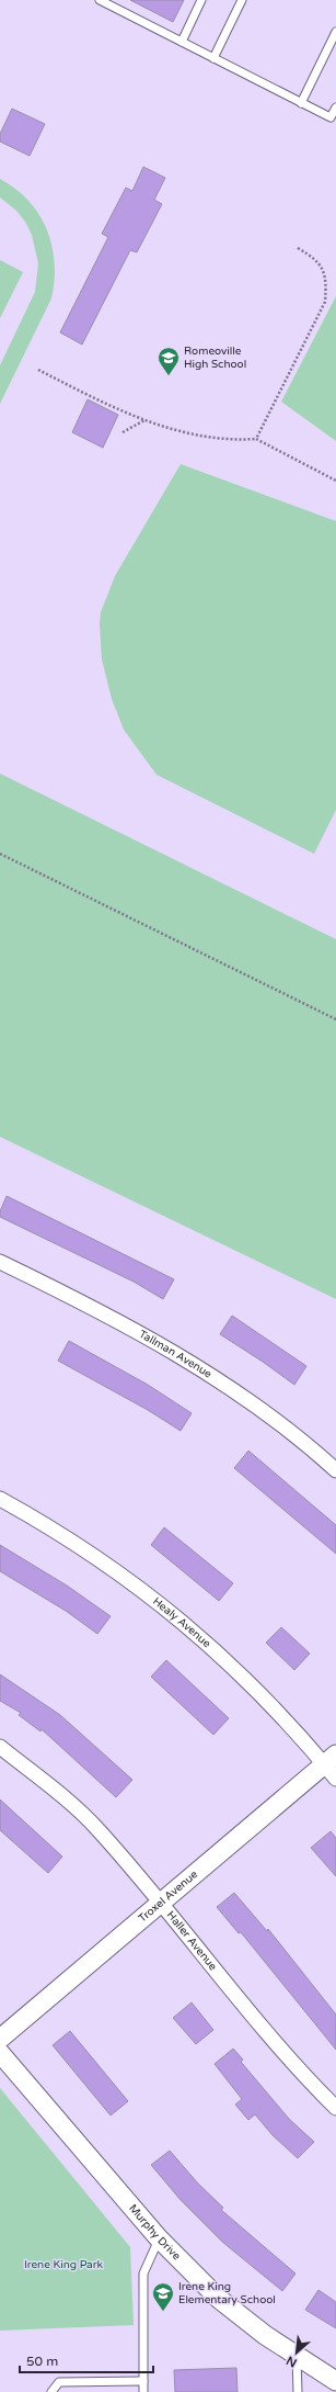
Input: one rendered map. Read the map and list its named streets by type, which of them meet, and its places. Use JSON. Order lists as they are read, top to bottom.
{
  "streets": {
    "street": [
      "Tallman Avenue",
      "Healy Avenue",
      "Troxel Avenue",
      "Haller Avenue",
      "Murphy Drive"
    ]
  },
  "crossings": [
    ["Healy Avenue", "Troxel Avenue"],
    ["Troxel Avenue", "Haller Avenue"]
  ],
  "parks": ["Irene King Park"],
  "places": {
    "school or university": ["Romeoville High School", "Irene King Elementary School"]
  },
  "scale_bar": "50 m",
  "north": "bottom left"
}
